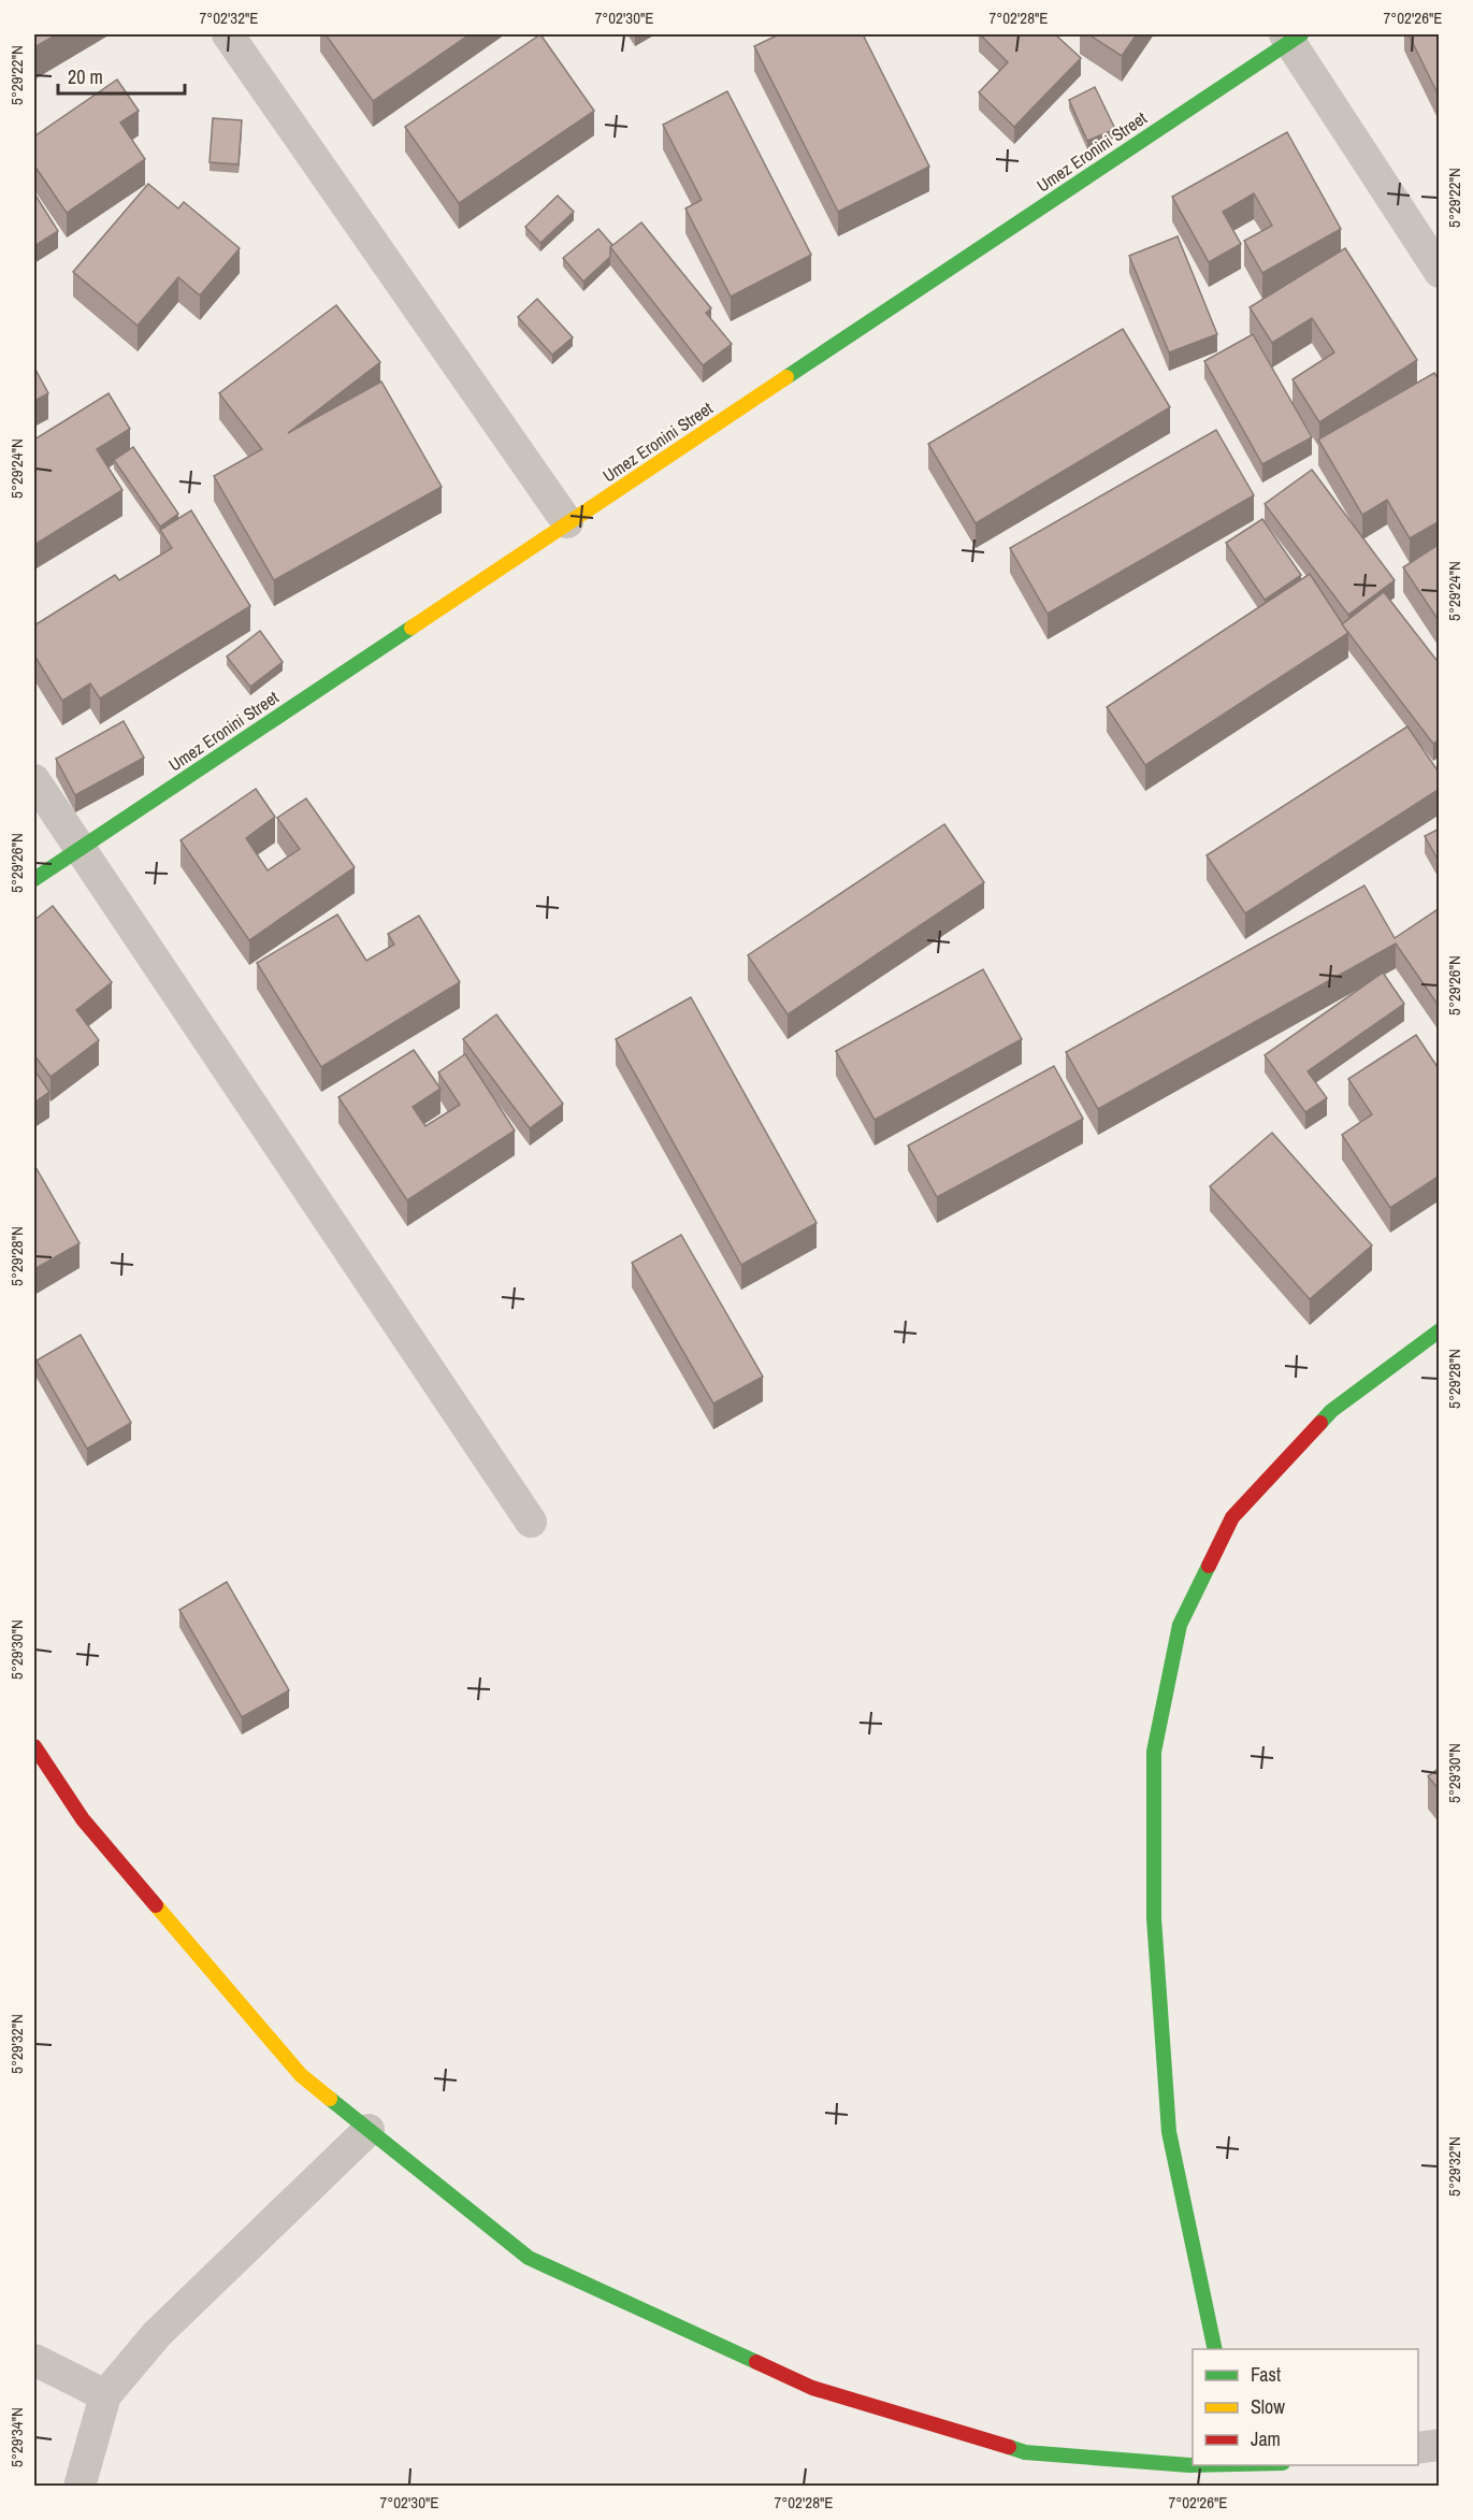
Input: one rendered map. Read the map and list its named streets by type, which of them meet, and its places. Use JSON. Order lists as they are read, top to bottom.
{
  "streets": {
    "street": ["Umez Eronini Street"]
  },
  "legend": ["Fast", "Slow", "Jam"],
  "scale_bar": "20 m",
  "coordinates": [
    "7°02'32\"E",
    "7°02'30\"E",
    "7°02'28\"E",
    "7°02'26\"E",
    "5°29'22\"N",
    "5°29'24\"N",
    "5°29'26\"N",
    "5°29'28\"N",
    "5°29'30\"N",
    "5°29'32\"N",
    "5°29'34\"N"
  ]
}
